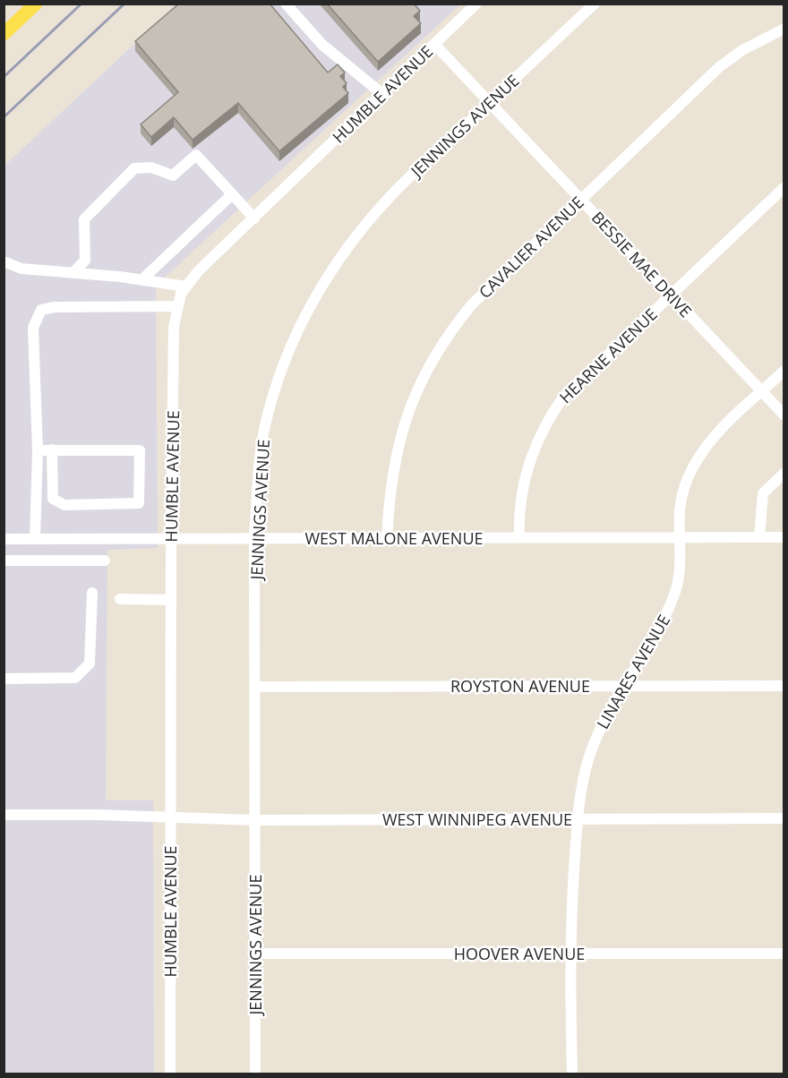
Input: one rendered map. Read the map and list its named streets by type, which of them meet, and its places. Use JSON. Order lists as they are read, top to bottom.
{
  "streets": {
    "street": [
      "HUMBLE AVENUE",
      "JENNINGS AVENUE",
      "CAVALIER AVENUE",
      "BESSIE MAE DRIVE",
      "HEARNE AVENUE",
      "WEST MALONE AVENUE",
      "LINARES AVENUE",
      "ROYSTON AVENUE",
      "WEST WINNIPEG AVENUE",
      "HOOVER AVENUE"
    ]
  },
  "crossings": [
    ["HUMBLE AVENUE", "BESSIE MAE DRIVE"],
    ["HUMBLE AVENUE", "WEST MALONE AVENUE"],
    ["HUMBLE AVENUE", "WEST WINNIPEG AVENUE"],
    ["JENNINGS AVENUE", "BESSIE MAE DRIVE"],
    ["JENNINGS AVENUE", "WEST MALONE AVENUE"],
    ["JENNINGS AVENUE", "ROYSTON AVENUE"],
    ["JENNINGS AVENUE", "WEST WINNIPEG AVENUE"],
    ["JENNINGS AVENUE", "HOOVER AVENUE"],
    ["CAVALIER AVENUE", "BESSIE MAE DRIVE"],
    ["CAVALIER AVENUE", "WEST MALONE AVENUE"],
    ["BESSIE MAE DRIVE", "HEARNE AVENUE"],
    ["BESSIE MAE DRIVE", "LINARES AVENUE"],
    ["HEARNE AVENUE", "WEST MALONE AVENUE"],
    ["WEST MALONE AVENUE", "LINARES AVENUE"],
    ["LINARES AVENUE", "ROYSTON AVENUE"],
    ["LINARES AVENUE", "WEST WINNIPEG AVENUE"],
    ["LINARES AVENUE", "HOOVER AVENUE"]
  ]
}
